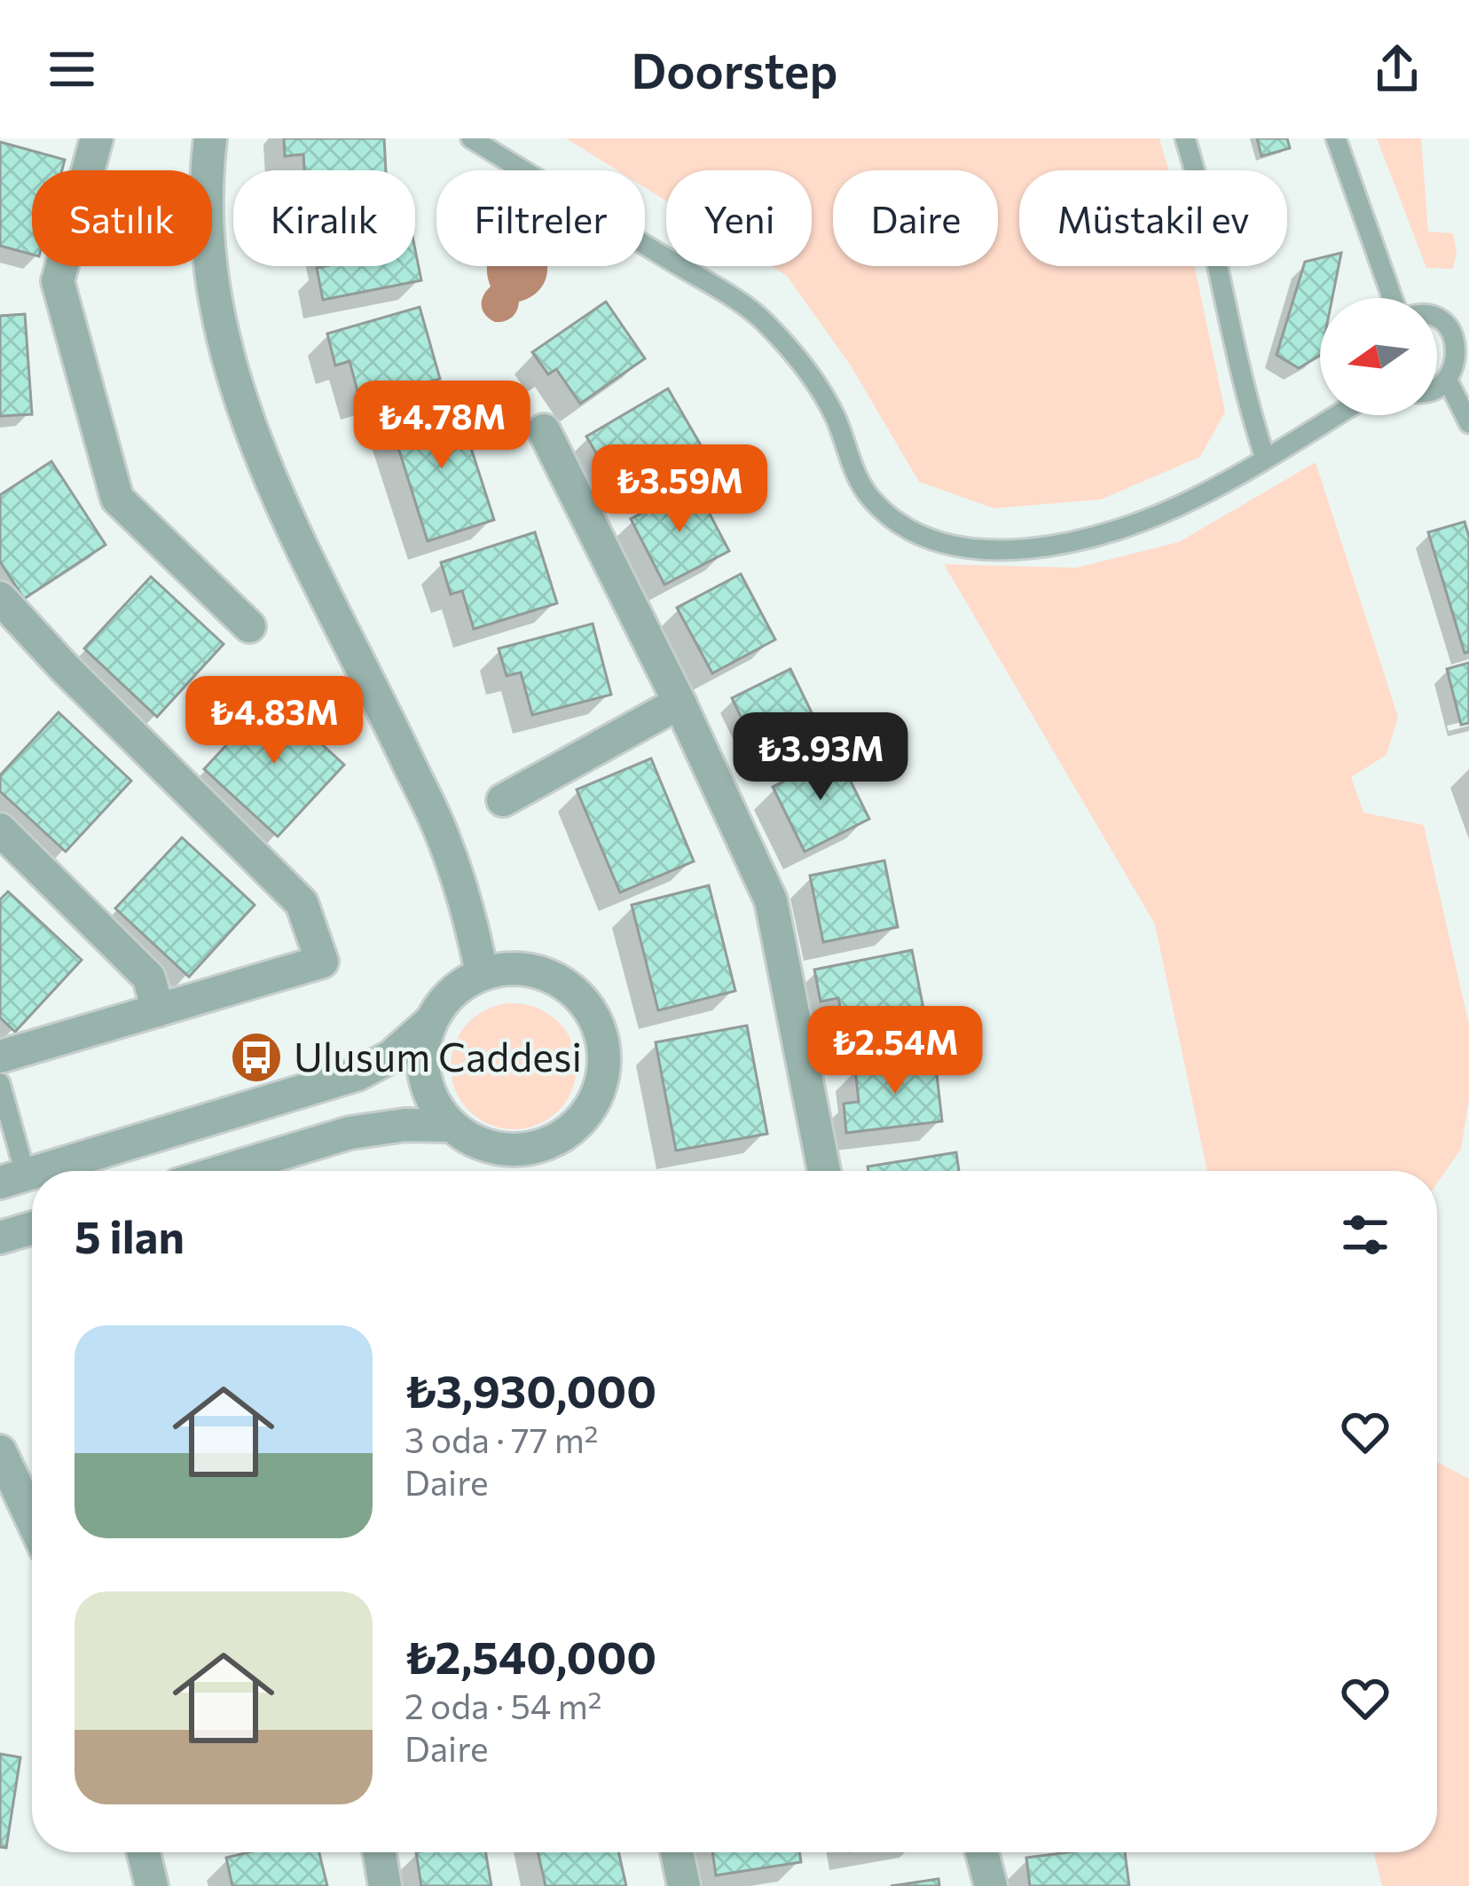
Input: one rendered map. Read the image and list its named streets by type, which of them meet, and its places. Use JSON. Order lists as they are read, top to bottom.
{
  "places": {
    "bus stop": ["Ulusum Caddesi"]
  },
  "north": "left",
  "page": {
    "header": "Doorstep",
    "chip": [
      "Satılık",
      "Kiralık",
      "Filtreler",
      "Yeni",
      "Daire",
      "Müstakil ev"
    ],
    "price": [
      "₺4.78M",
      "₺3.59M",
      "₺4.83M",
      "₺3.93M",
      "₺2.54M"
    ],
    "heading": "5 ilan",
    "list": [
      {
        "name": "₺3,930,000",
        "note": "3 oda · 77 m² · Daire"
      },
      {
        "name": "₺2,540,000",
        "note": "2 oda · 54 m² · Daire"
      }
    ]
  }
}
